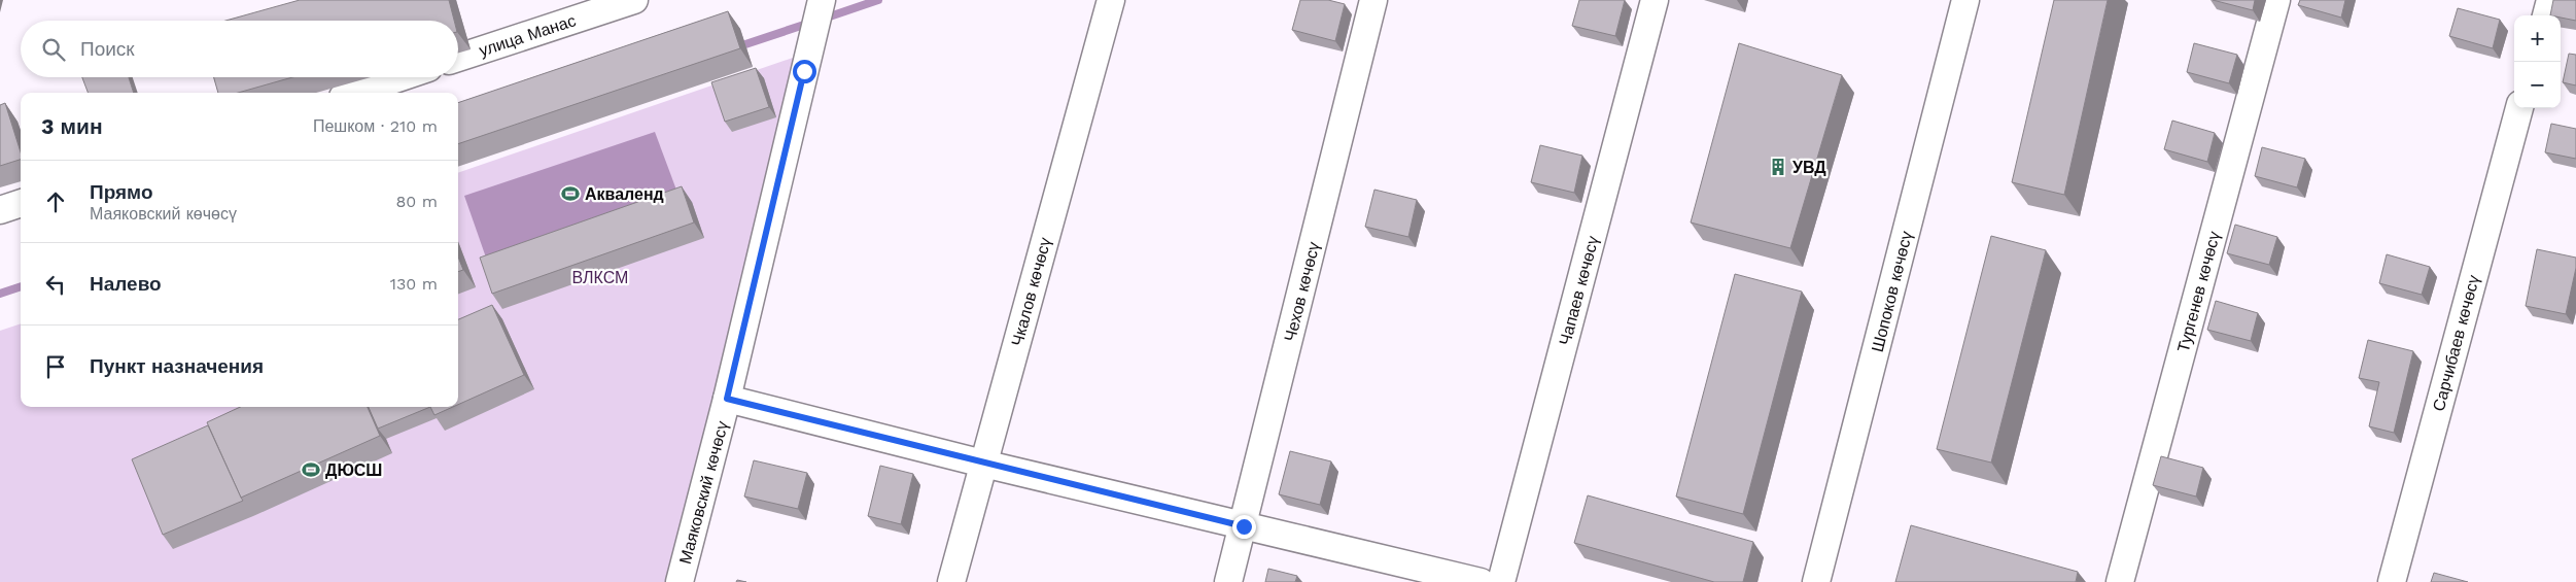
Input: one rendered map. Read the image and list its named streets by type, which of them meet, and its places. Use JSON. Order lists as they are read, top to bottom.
{
  "streets": {
    "street": [
      "улица Манас",
      "Чапаев көчөсү",
      "Чкалов көчөсү",
      "Чехов көчөсү",
      "Шопоков көчөсү",
      "Тургенев көчөсү",
      "Сарчибаев көчөсү",
      "Маяковский көчөсү"
    ]
  },
  "parks": ["ВЛКСМ"],
  "places": {
    "building": ["УВД"],
    "sports": ["Акваленд", "ДЮСШ"]
  },
  "page": {
    "map_buttons": ["+", "−"],
    "search": "Поиск",
    "heading": ["3 мин", "Пешком · 210 m"],
    "list": [
      ["Прямо", "Маяковский көчөсү", "80 m"],
      ["Налево", "130 m"],
      "Пункт назначения"
    ]
  }
}
